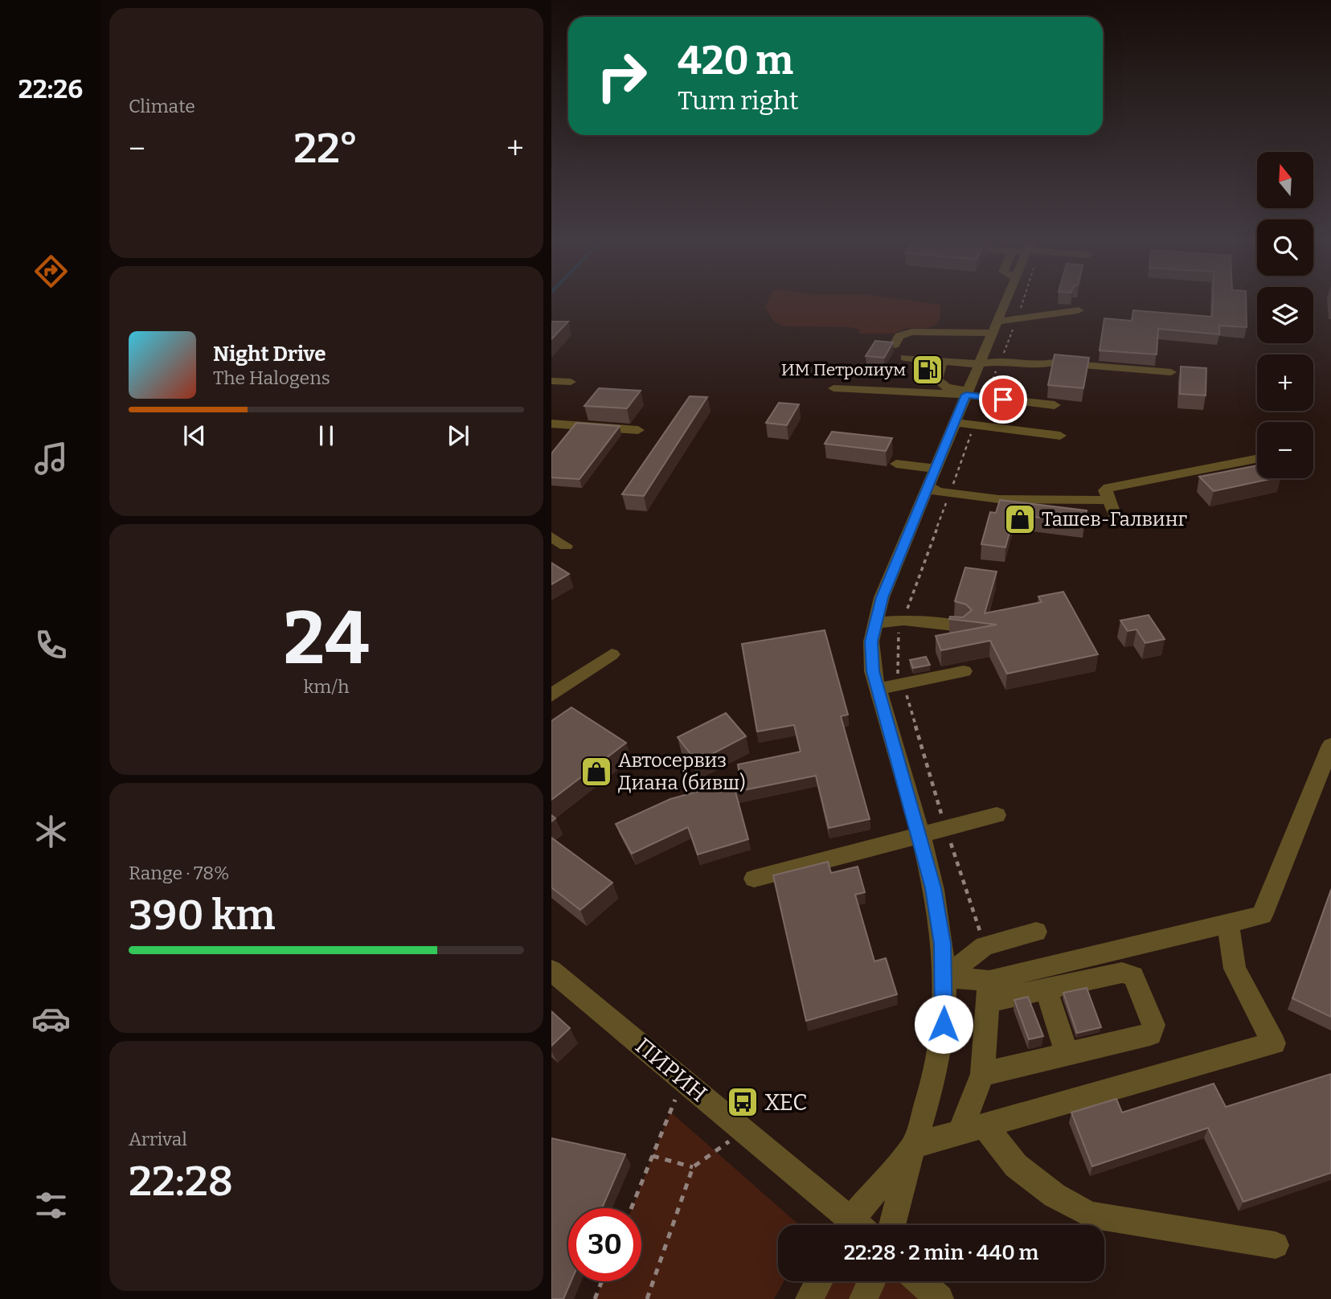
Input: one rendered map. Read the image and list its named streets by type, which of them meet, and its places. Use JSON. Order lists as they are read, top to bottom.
{
  "streets": {
    "street": ["ПИРИН"]
  },
  "places": {
    "fuel station": ["ИМ Петролиум"],
    "shop": ["Ташев-Галвинг", "Автосервиз Диана (бивш)"],
    "bus stop": ["ХЕС"]
  },
  "north": "top",
  "page": {
    "tabs": "22:26",
    "tile": [
      "Climate",
      ["24", "km/h"],
      ["Range · 78%", "390 km"],
      ["Arrival", "22:28"]
    ],
    "turn": ["420 m", "Turn right"],
    "heat": ["−", "22°", "+"],
    "map_buttons": ["+", "−"],
    "song": ["Night Drive", "The Halogens"],
    "limit": "30",
    "trip": "22:28 · 2 min · 440 m"
  }
}
